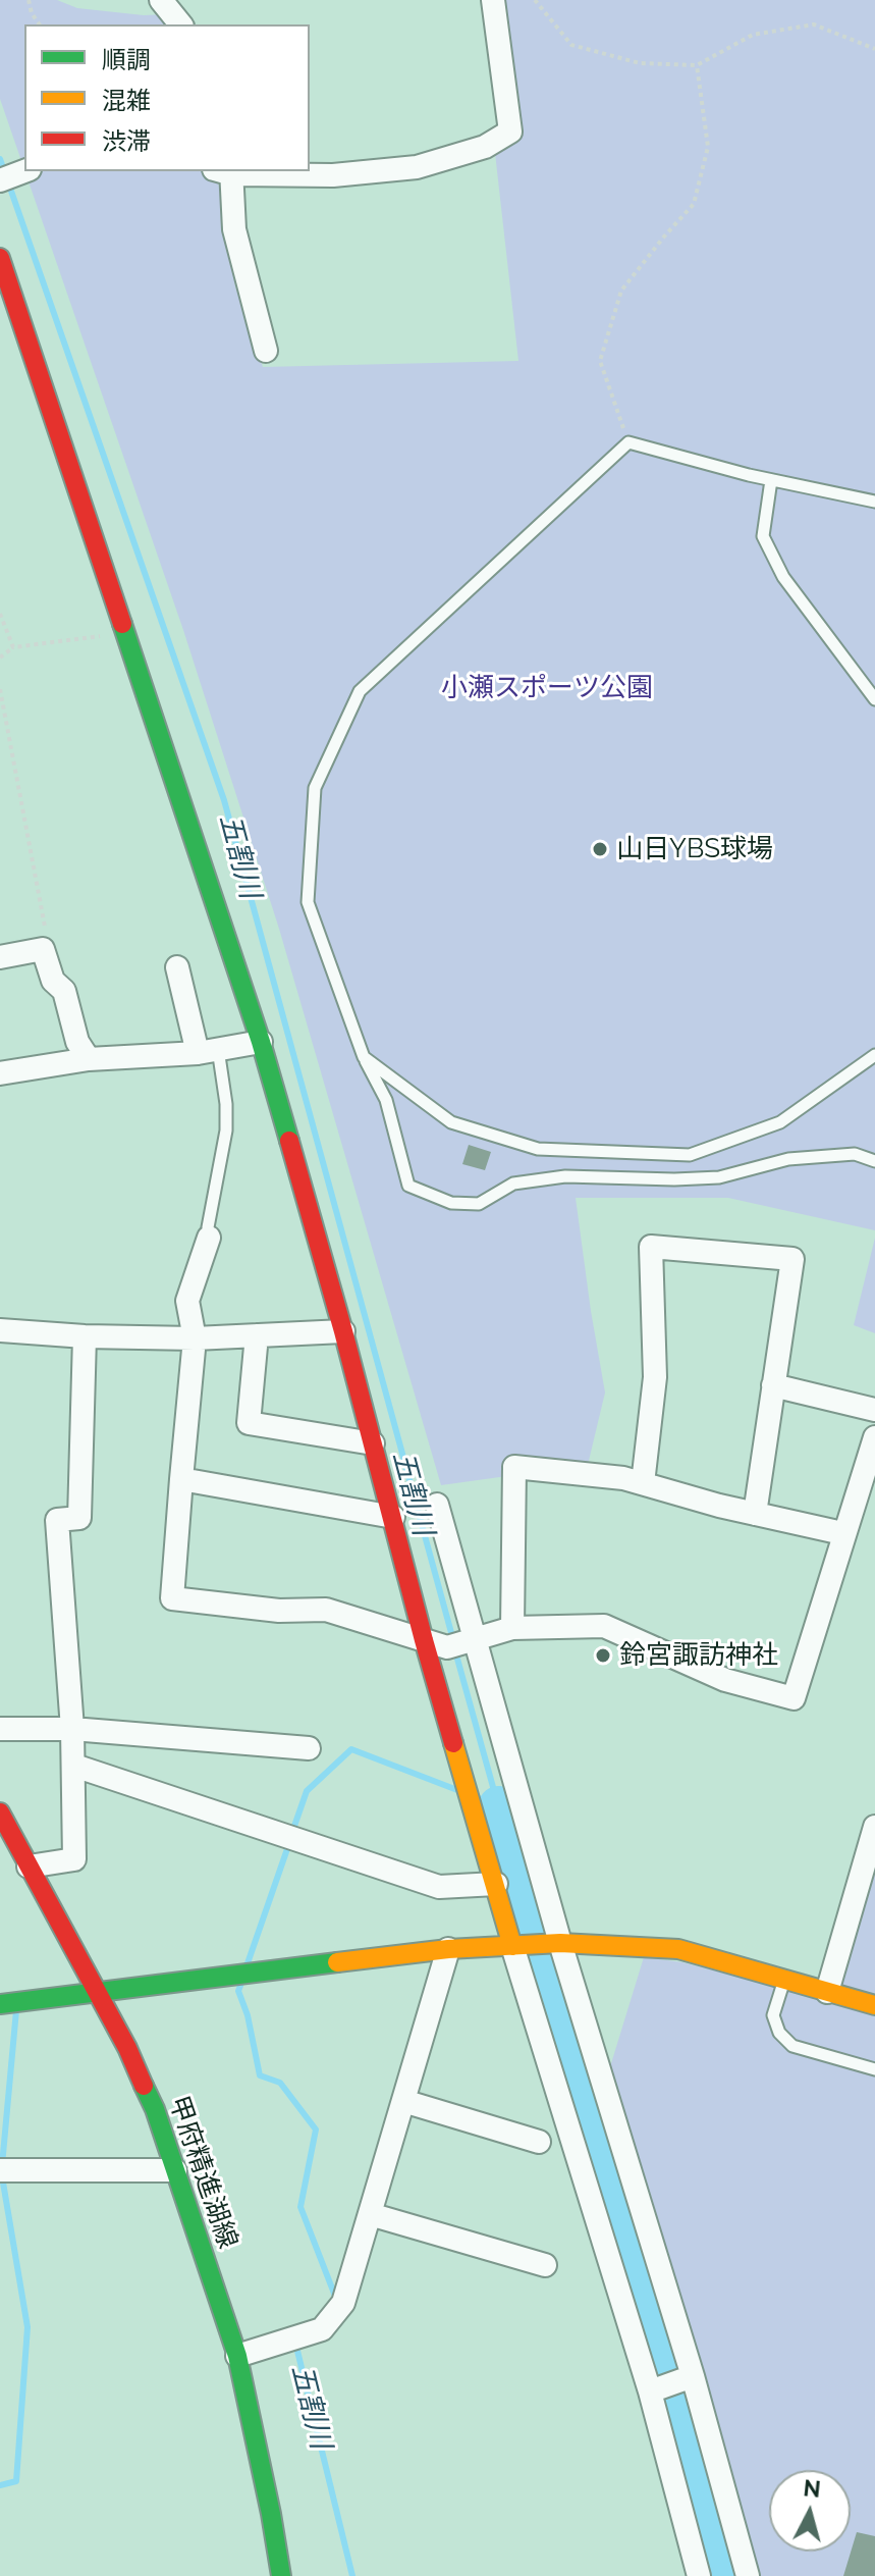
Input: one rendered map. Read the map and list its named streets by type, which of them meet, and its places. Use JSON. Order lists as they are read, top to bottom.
{
  "streets": {
    "street": ["甲府精進湖線"]
  },
  "water": ["五割川"],
  "parks": ["小瀬スポーツ公園"],
  "places": ["山日YBS球場", "鈴宮諏訪神社"],
  "legend": ["順調", "混雑", "渋滞"],
  "north": "top"
}
